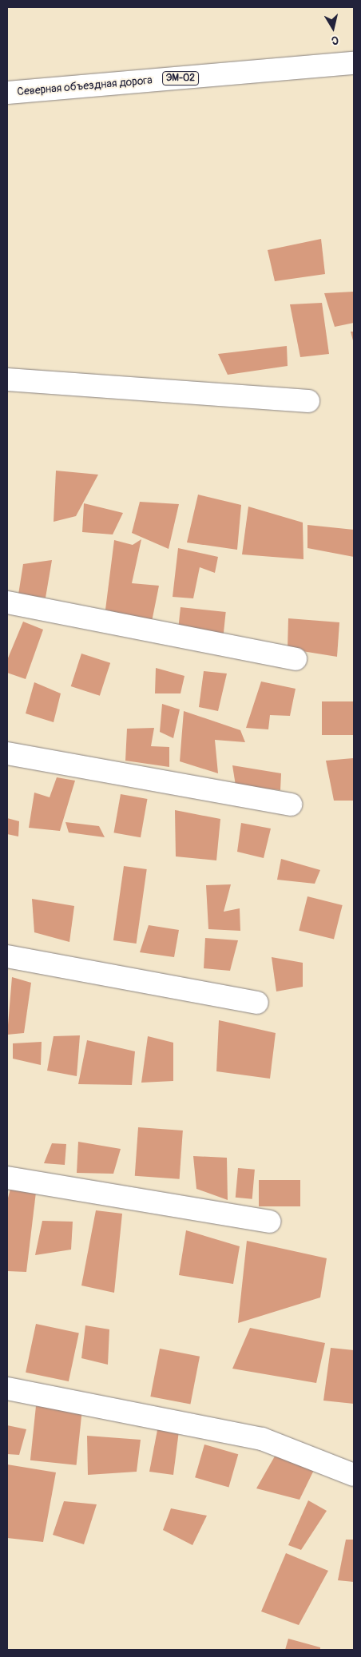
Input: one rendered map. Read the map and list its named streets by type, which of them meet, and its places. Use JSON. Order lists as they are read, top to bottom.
{
  "streets": {
    "main road": ["ЭМ-02", "Северная объездная дорога"]
  },
  "north": "bottom"
}
